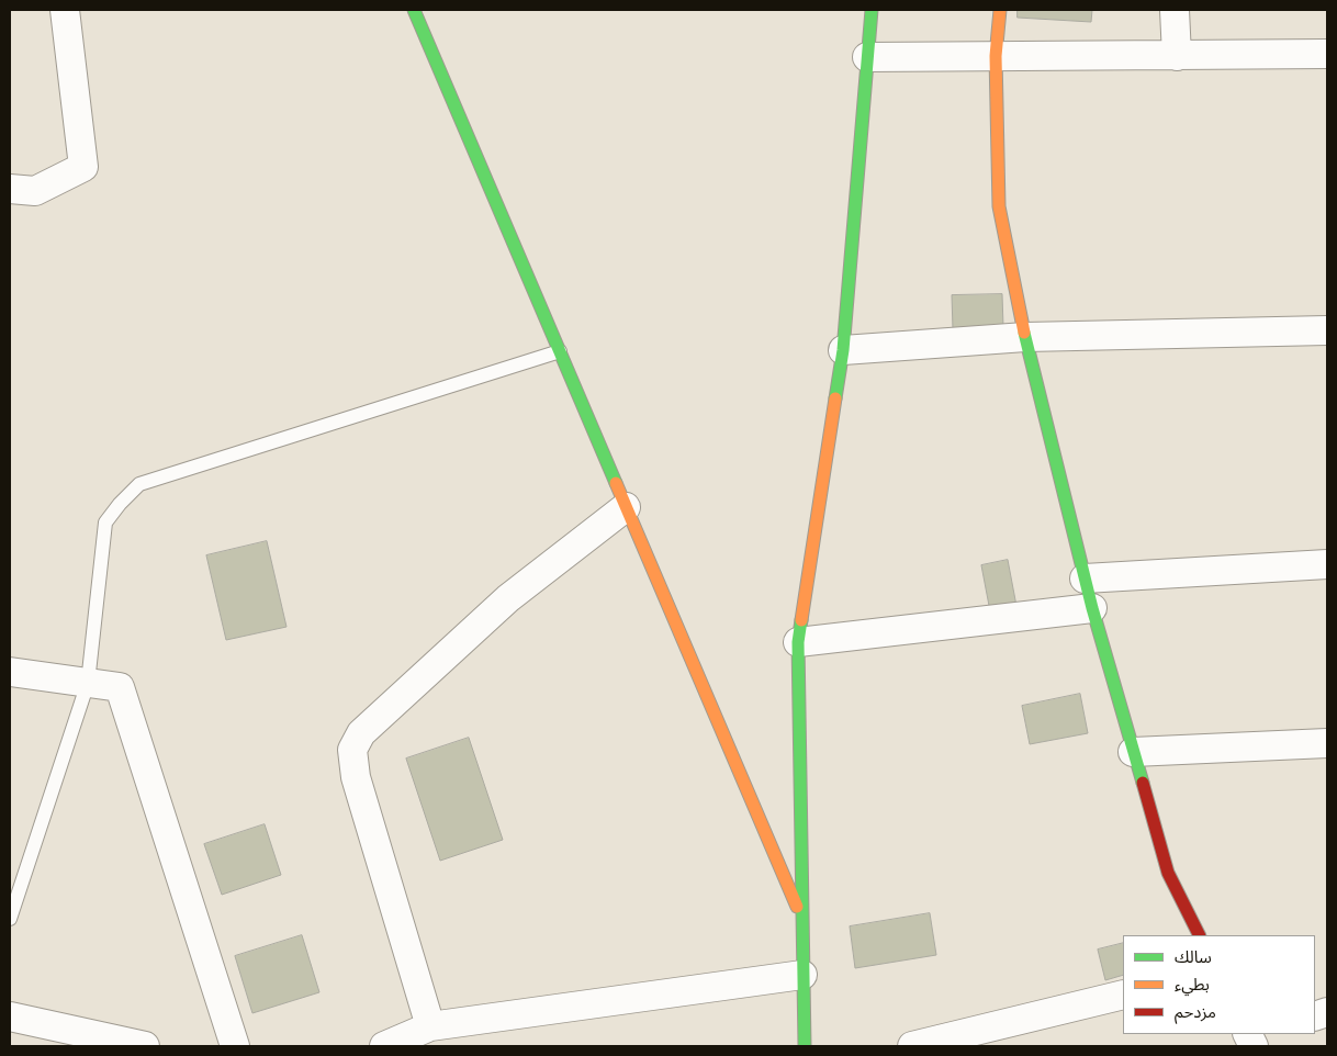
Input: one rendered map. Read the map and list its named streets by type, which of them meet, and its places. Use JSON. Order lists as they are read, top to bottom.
{
  "legend": ["سالك", "بطيء", "مزدحم"]
}
